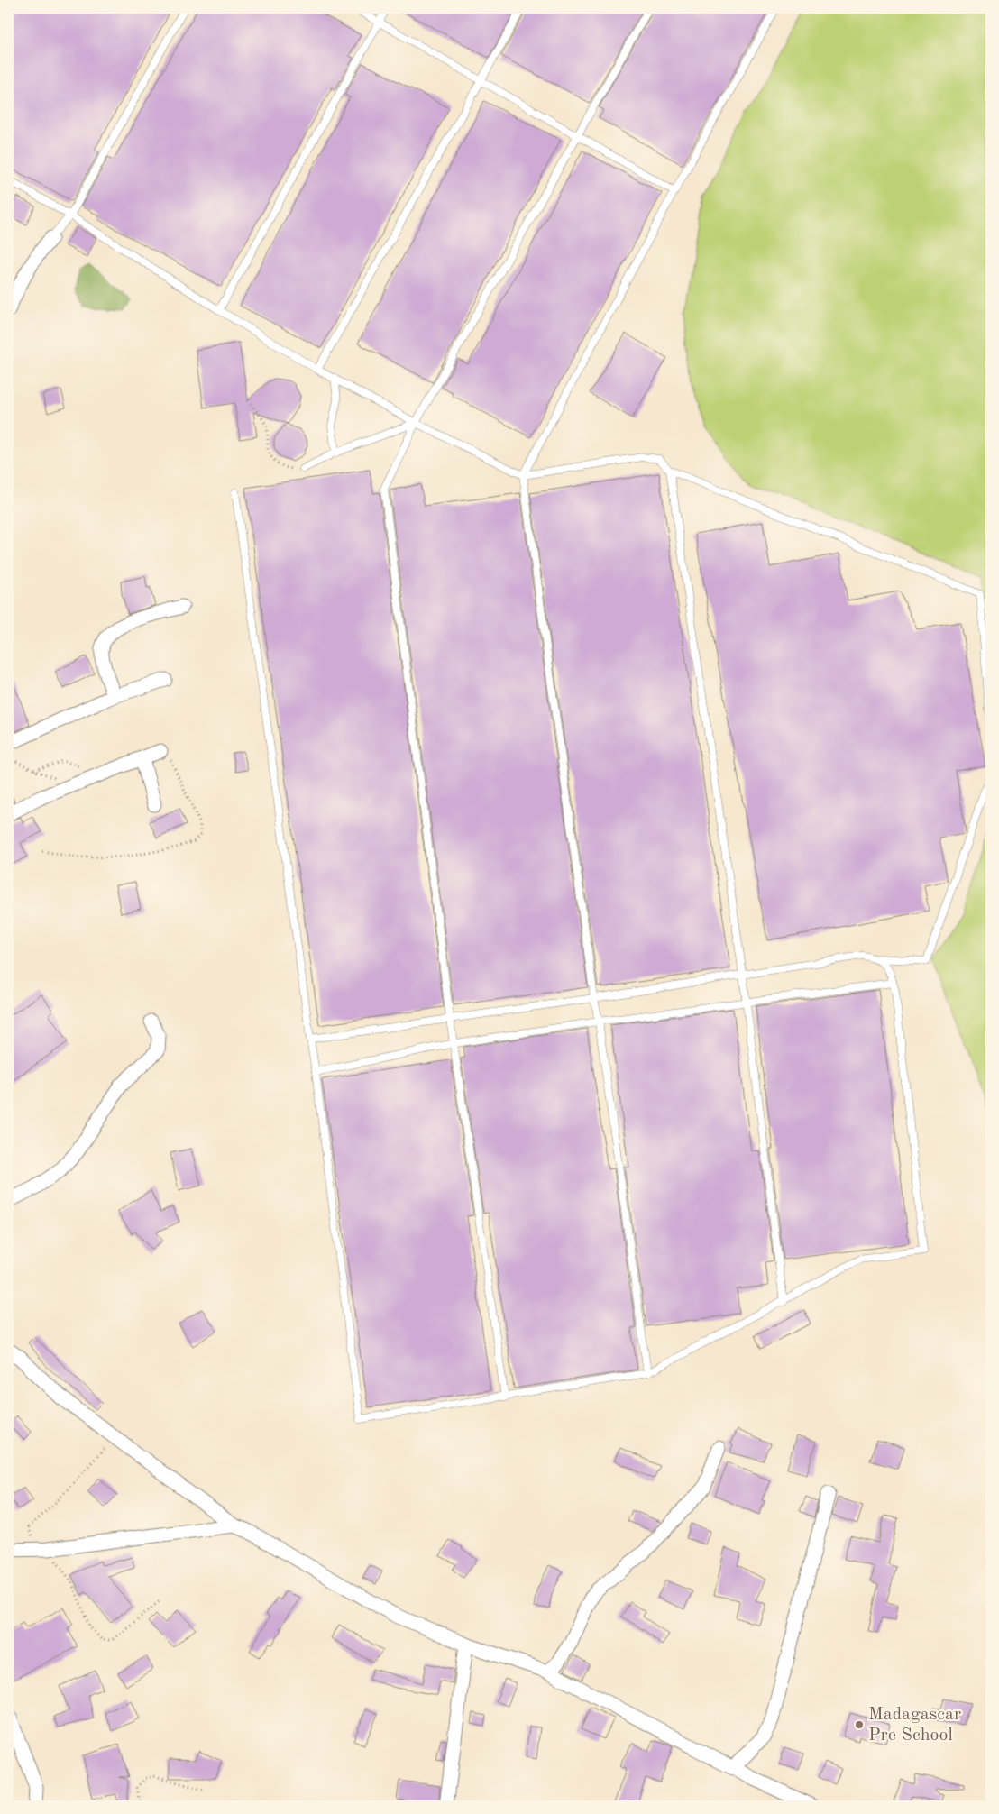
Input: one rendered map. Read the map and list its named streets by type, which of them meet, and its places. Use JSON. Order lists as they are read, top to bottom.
{
  "places": ["Madagascar Pre School"]
}
